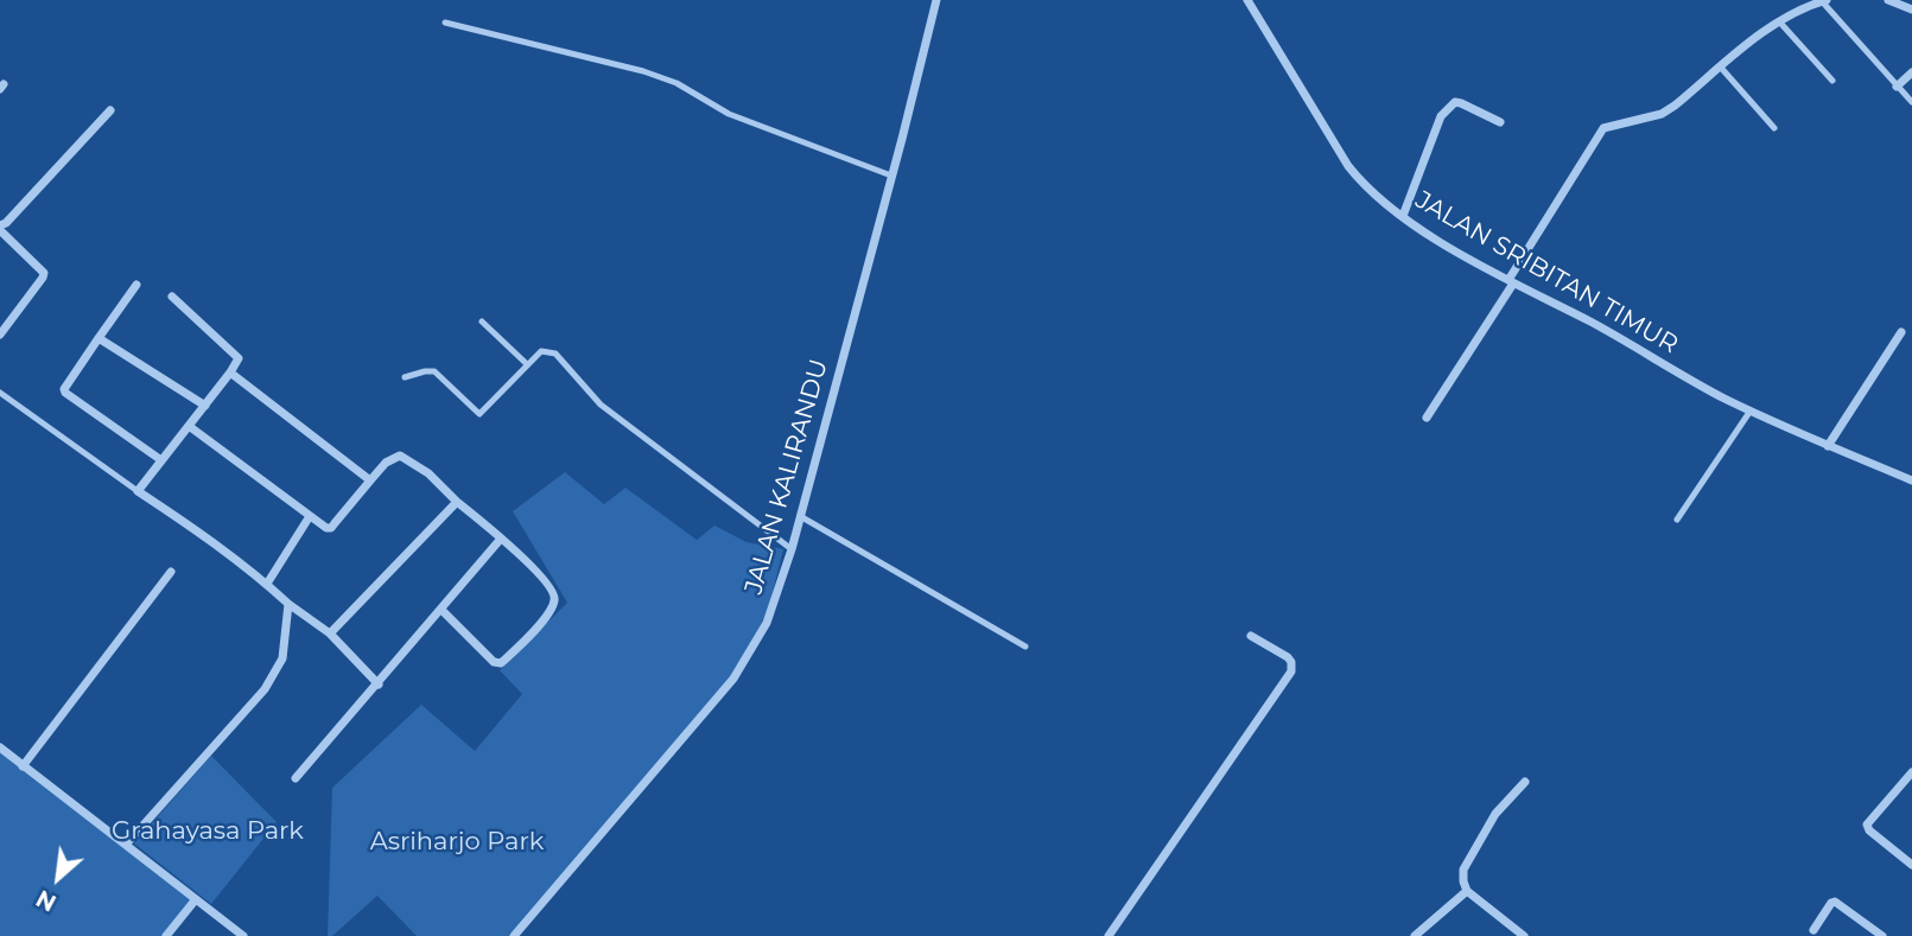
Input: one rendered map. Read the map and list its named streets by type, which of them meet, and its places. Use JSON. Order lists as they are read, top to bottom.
{
  "streets": {
    "street": ["JALAN SRIBITAN TIMUR", "JALAN KALIRANDU"]
  },
  "parks": ["Grahayasa Park", "Asriharjo Park"],
  "north": "bottom left"
}
